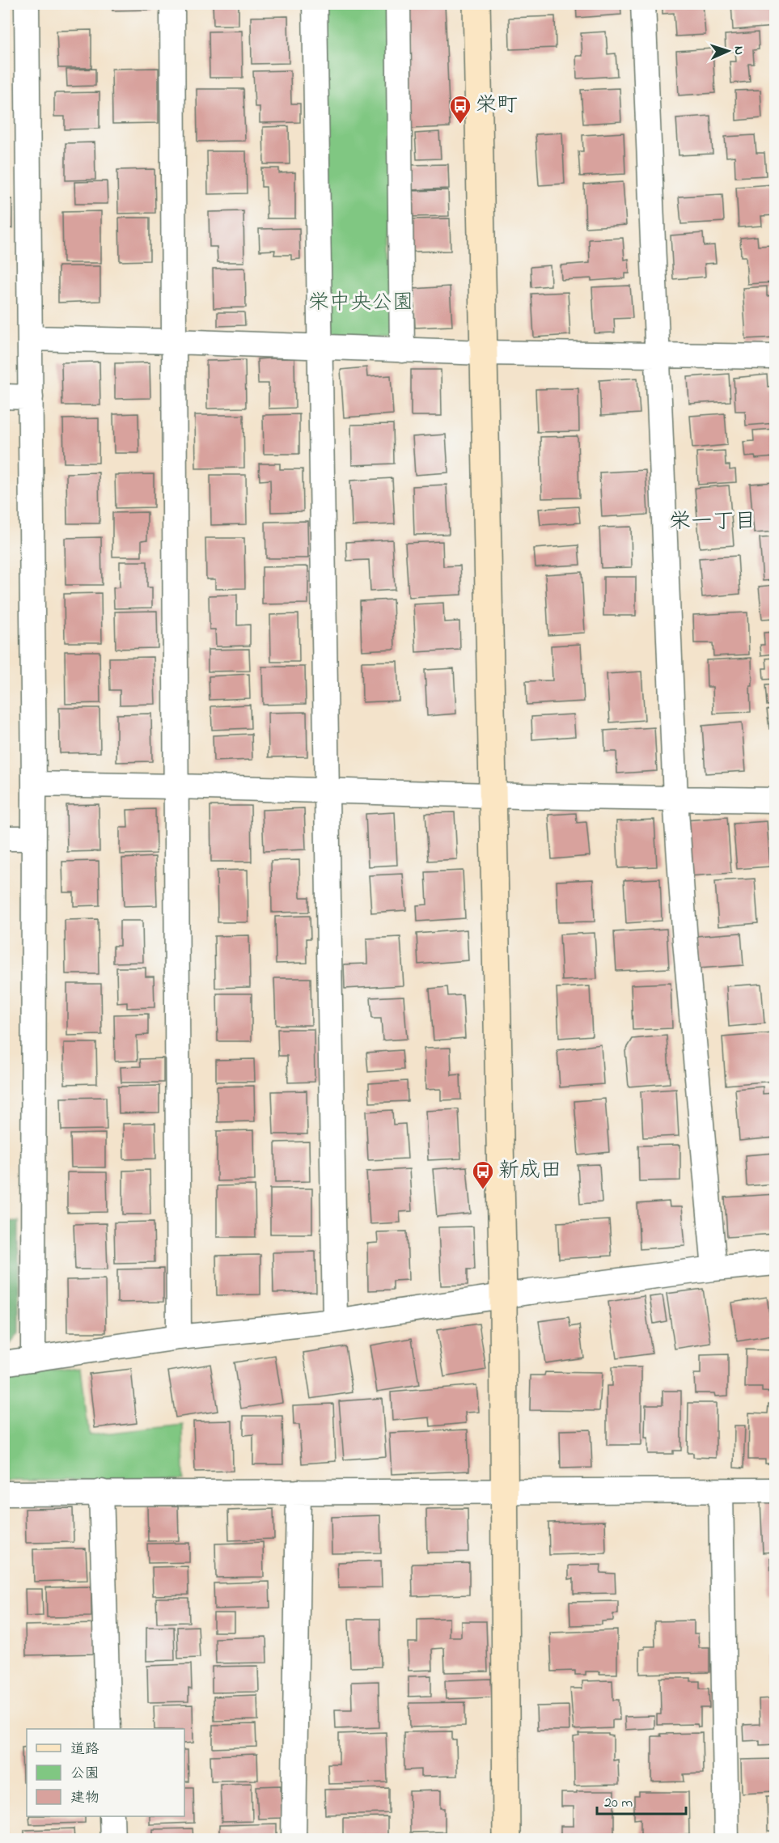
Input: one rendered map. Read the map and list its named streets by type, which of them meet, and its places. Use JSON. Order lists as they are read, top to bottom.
{
  "districts": ["栄一丁目"],
  "parks": ["栄中央公園"],
  "places": {
    "bus stop": ["栄町", "新成田"]
  },
  "legend": ["道路", "公園", "建物"],
  "scale_bar": "20 m",
  "north": "right"
}
